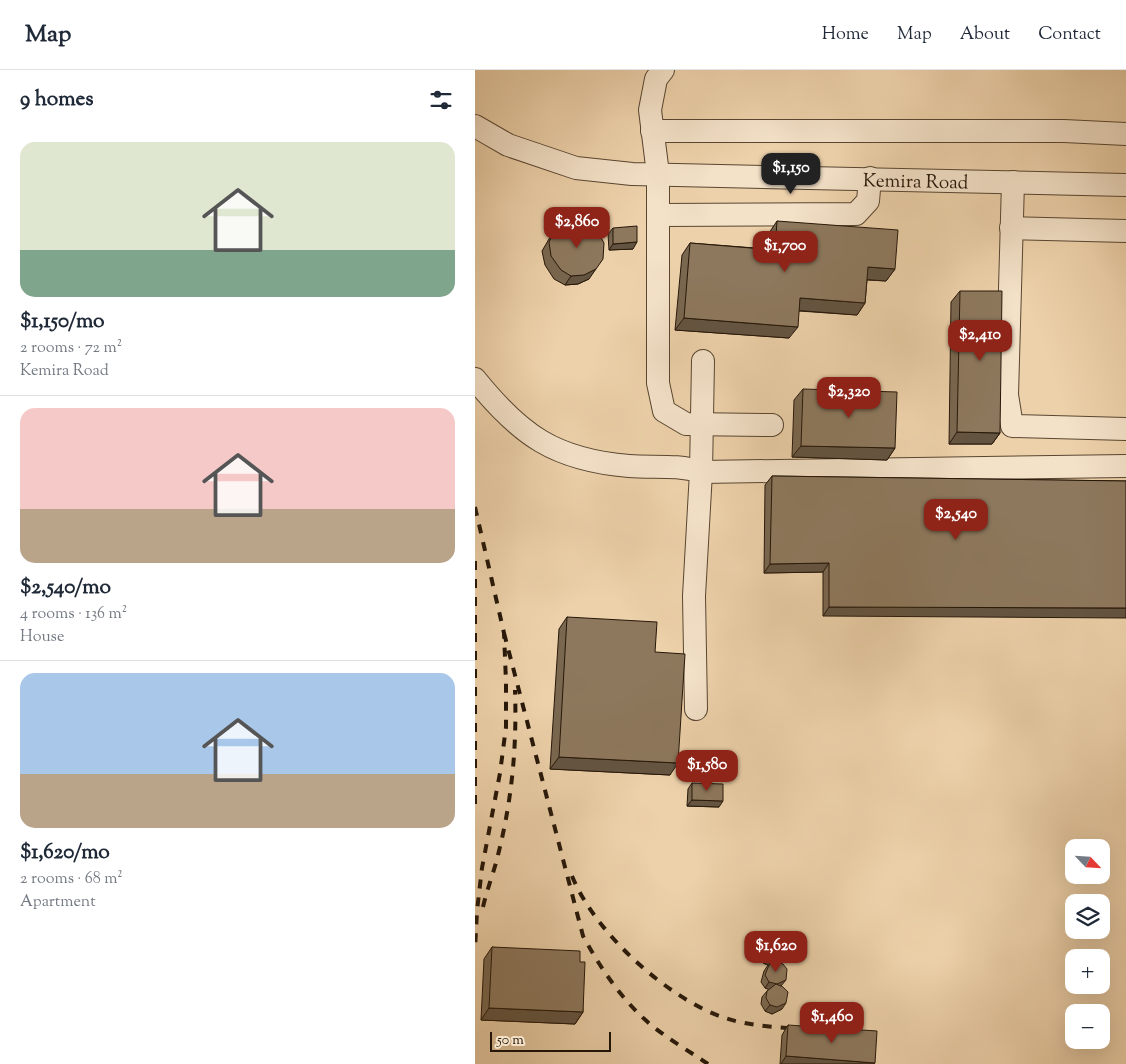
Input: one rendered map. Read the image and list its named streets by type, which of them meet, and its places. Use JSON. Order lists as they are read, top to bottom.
{
  "streets": {
    "street": ["Kemira Road"]
  },
  "scale_bar": "50 m",
  "north": "bottom right",
  "page": {
    "header": "Map",
    "nav": [
      "Home",
      "Map",
      "About",
      "Contact"
    ],
    "heading": "9 homes",
    "list": [
      {
        "name": "$1,150/mo",
        "note": "2 rooms · 72 m² · Kemira Road"
      },
      {
        "name": "$2,540/mo",
        "note": "4 rooms · 136 m² · House"
      },
      {
        "name": "$1,620/mo",
        "note": "2 rooms · 68 m² · Apartment"
      }
    ],
    "price": [
      "$1,150",
      "$2,860",
      "$1,700",
      "$2,410",
      "$2,320",
      "$2,540",
      "$1,580",
      "$1,620",
      "$1,460"
    ],
    "map_buttons": ["+", "−"],
    "scale": "50 m"
  }
}
